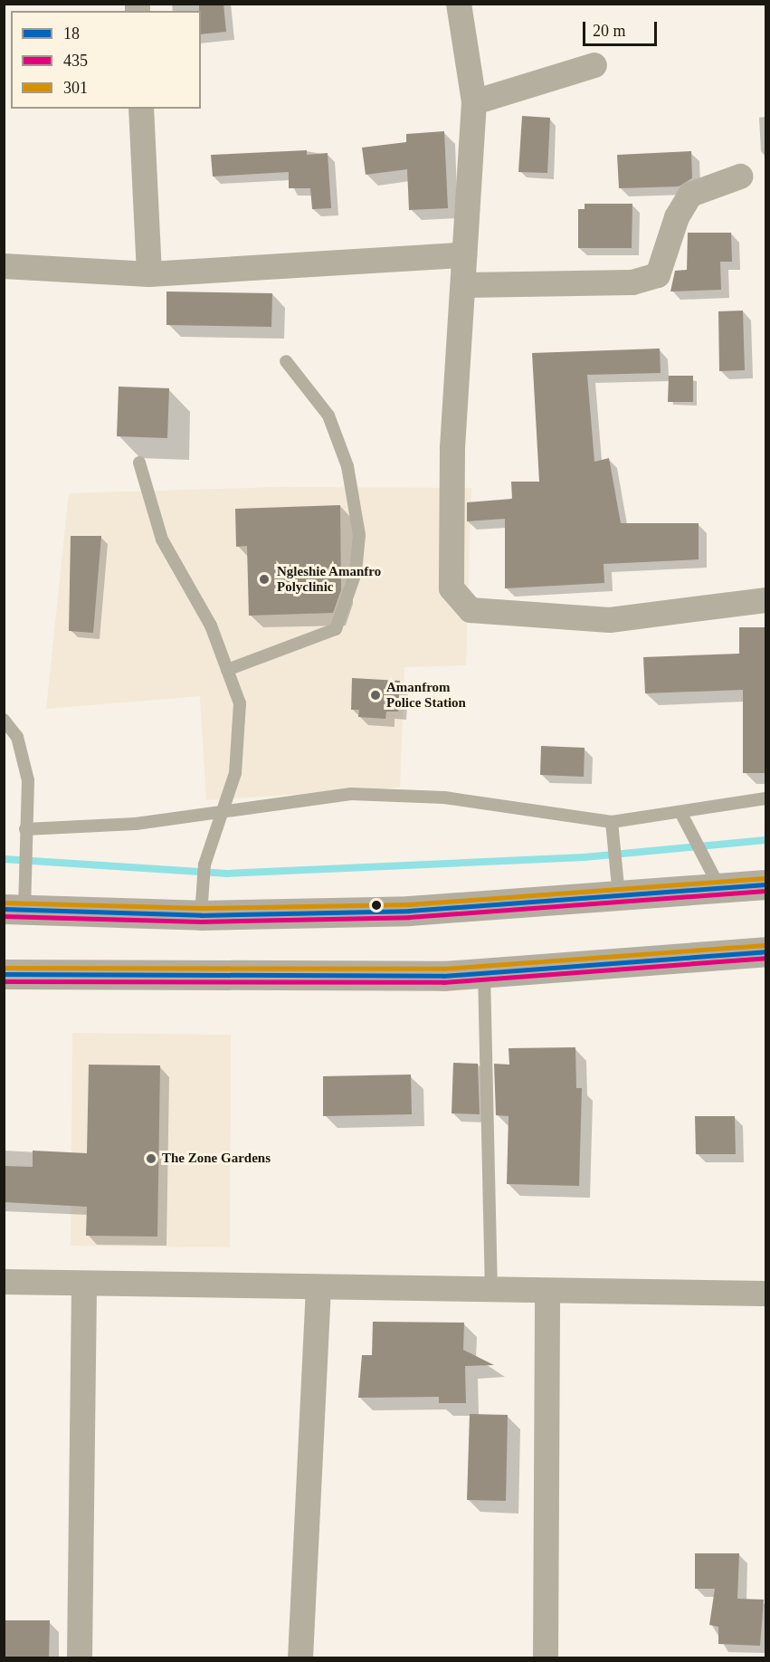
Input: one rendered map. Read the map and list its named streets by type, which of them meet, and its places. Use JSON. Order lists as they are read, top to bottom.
{
  "places": ["Ngleshie Amanfro Polyclinic", "Amanfrom Police Station", "The Zone Gardens"],
  "lines": ["transit line 301", "transit line 18", "transit line 435"],
  "legend": ["18", "435", "301"],
  "scale_bar": "20 m"
}
